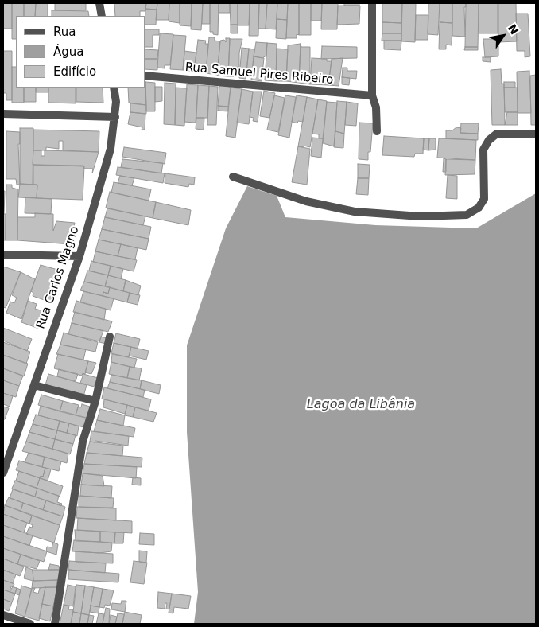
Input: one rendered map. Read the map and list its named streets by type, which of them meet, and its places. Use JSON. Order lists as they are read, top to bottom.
{
  "streets": {
    "street": ["Rua Samuel Pires Ribeiro", "Rua Carlos Magno"]
  },
  "water": ["Lagoa da Libânia"],
  "legend": ["Rua", "Água", "Edifício"],
  "north": "top right"
}
